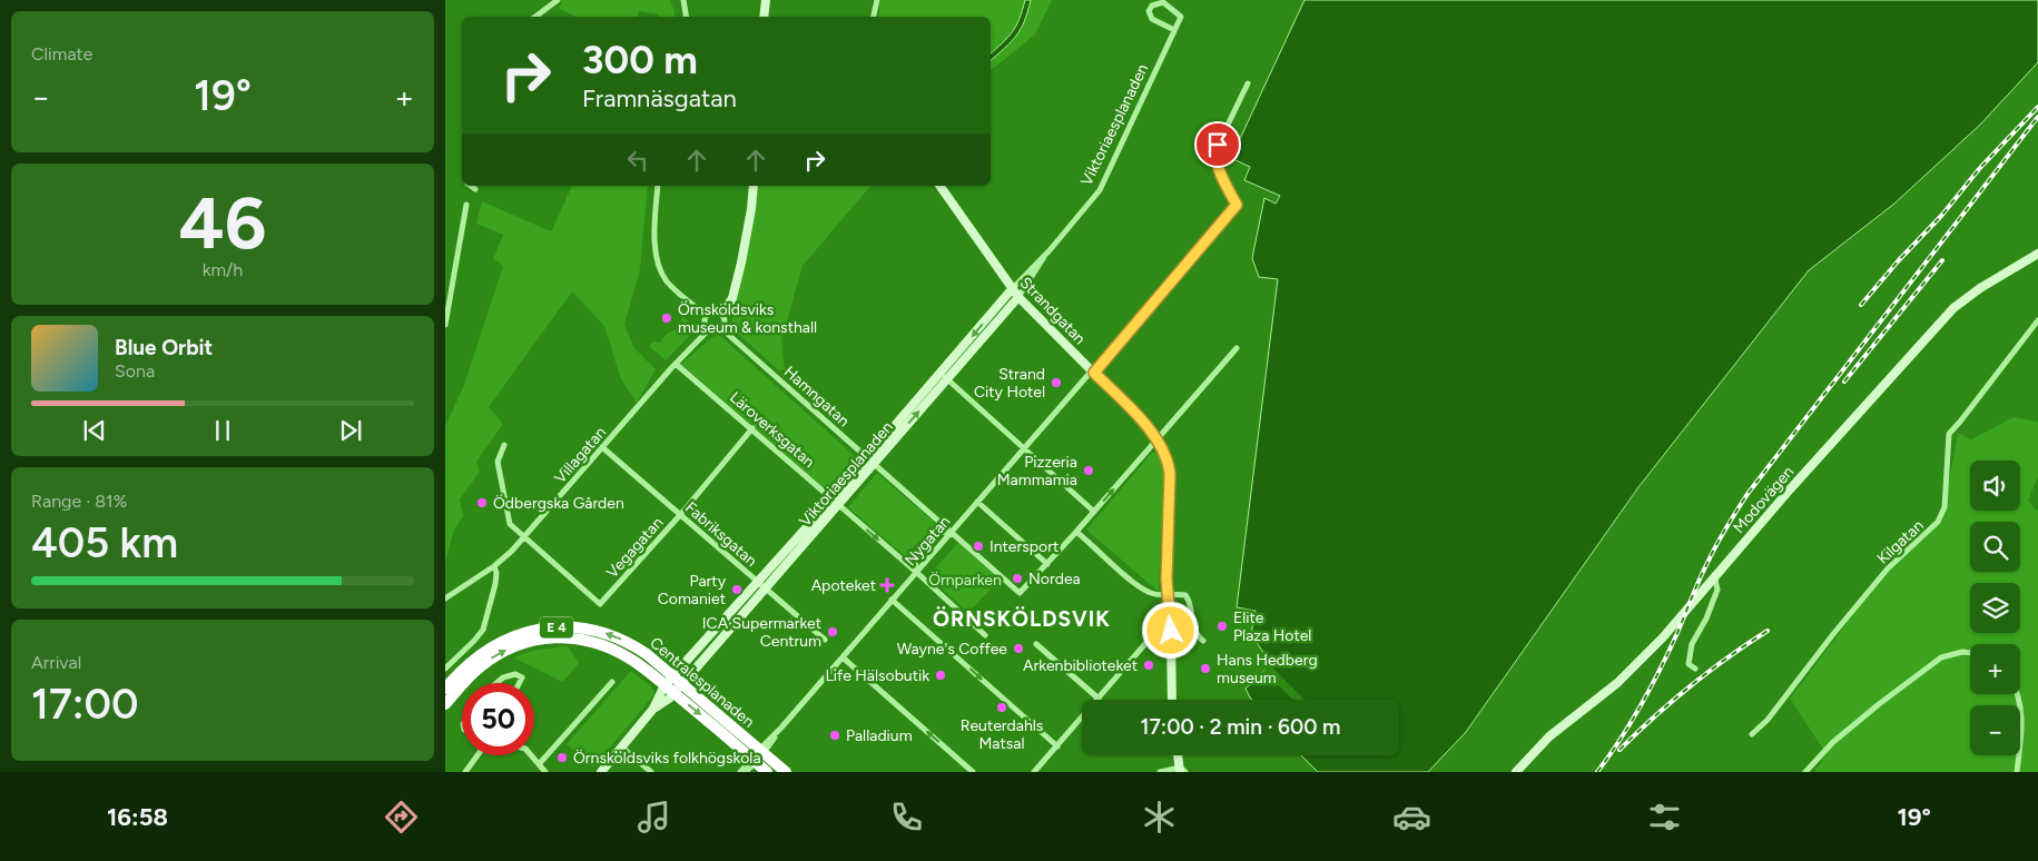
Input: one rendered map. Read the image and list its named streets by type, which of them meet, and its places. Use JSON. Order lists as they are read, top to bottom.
{
  "streets": {
    "highway": ["E 4", "Centralesplanaden"],
    "main road": ["Viktoriaesplanaden", "Strandgatan", "Modovägen"],
    "street": [
      "Hamngatan",
      "Läroverksgatan",
      "Villagatan",
      "Fabriksgatan",
      "Nygatan",
      "Kilgatan",
      "Vegagatan"
    ]
  },
  "crossings": [
    ["Viktoriaesplanaden", "Strandgatan"],
    ["Viktoriaesplanaden", "Hamngatan"],
    ["Viktoriaesplanaden", "Läroverksgatan"],
    ["Viktoriaesplanaden", "Fabriksgatan"],
    ["Viktoriaesplanaden", "Centralesplanaden"],
    ["Strandgatan", "Nygatan"],
    ["Hamngatan", "Nygatan"],
    ["Läroverksgatan", "Villagatan"],
    ["Läroverksgatan", "Nygatan"],
    ["Läroverksgatan", "Vegagatan"],
    ["Villagatan", "Fabriksgatan"],
    ["Villagatan", "Vegagatan"],
    ["Fabriksgatan", "Vegagatan"],
    ["Nygatan", "Centralesplanaden"]
  ],
  "districts": ["ÖRNSKÖLDSVIK"],
  "parks": ["Örnparken"],
  "places": {
    "other": [
      "Örnsköldsviks museum & konsthall",
      "Strand City Hotel",
      "Pizzeria Mammamia",
      "Ödbergska Gården",
      "Intersport",
      "Nordea",
      "Party Comaniet",
      "Elite Plaza Hotel",
      "ICA Supermarket Centrum",
      "Wayne's Coffee",
      "Arkenbiblioteket",
      "Hans Hedberg museum",
      "Life Hälsobutik",
      "Reuterdahls Matsal",
      "Palladium",
      "Örnsköldsviks folkhögskola"
    ],
    "health": ["Apoteket"]
  },
  "page": {
    "tile": [
      "Climate",
      ["46", "km/h"],
      ["Range · 81%", "405 km"],
      ["Arrival", "17:00"]
    ],
    "turn": ["300 m", "Framnäsgatan"],
    "heat": ["−", "19°", "+"],
    "song": ["Blue Orbit", "Sona"],
    "map_buttons": ["+", "−"],
    "limit": "50",
    "trip": "17:00 · 2 min · 600 m",
    "tabs": ["16:58", "19°"]
  }
}
